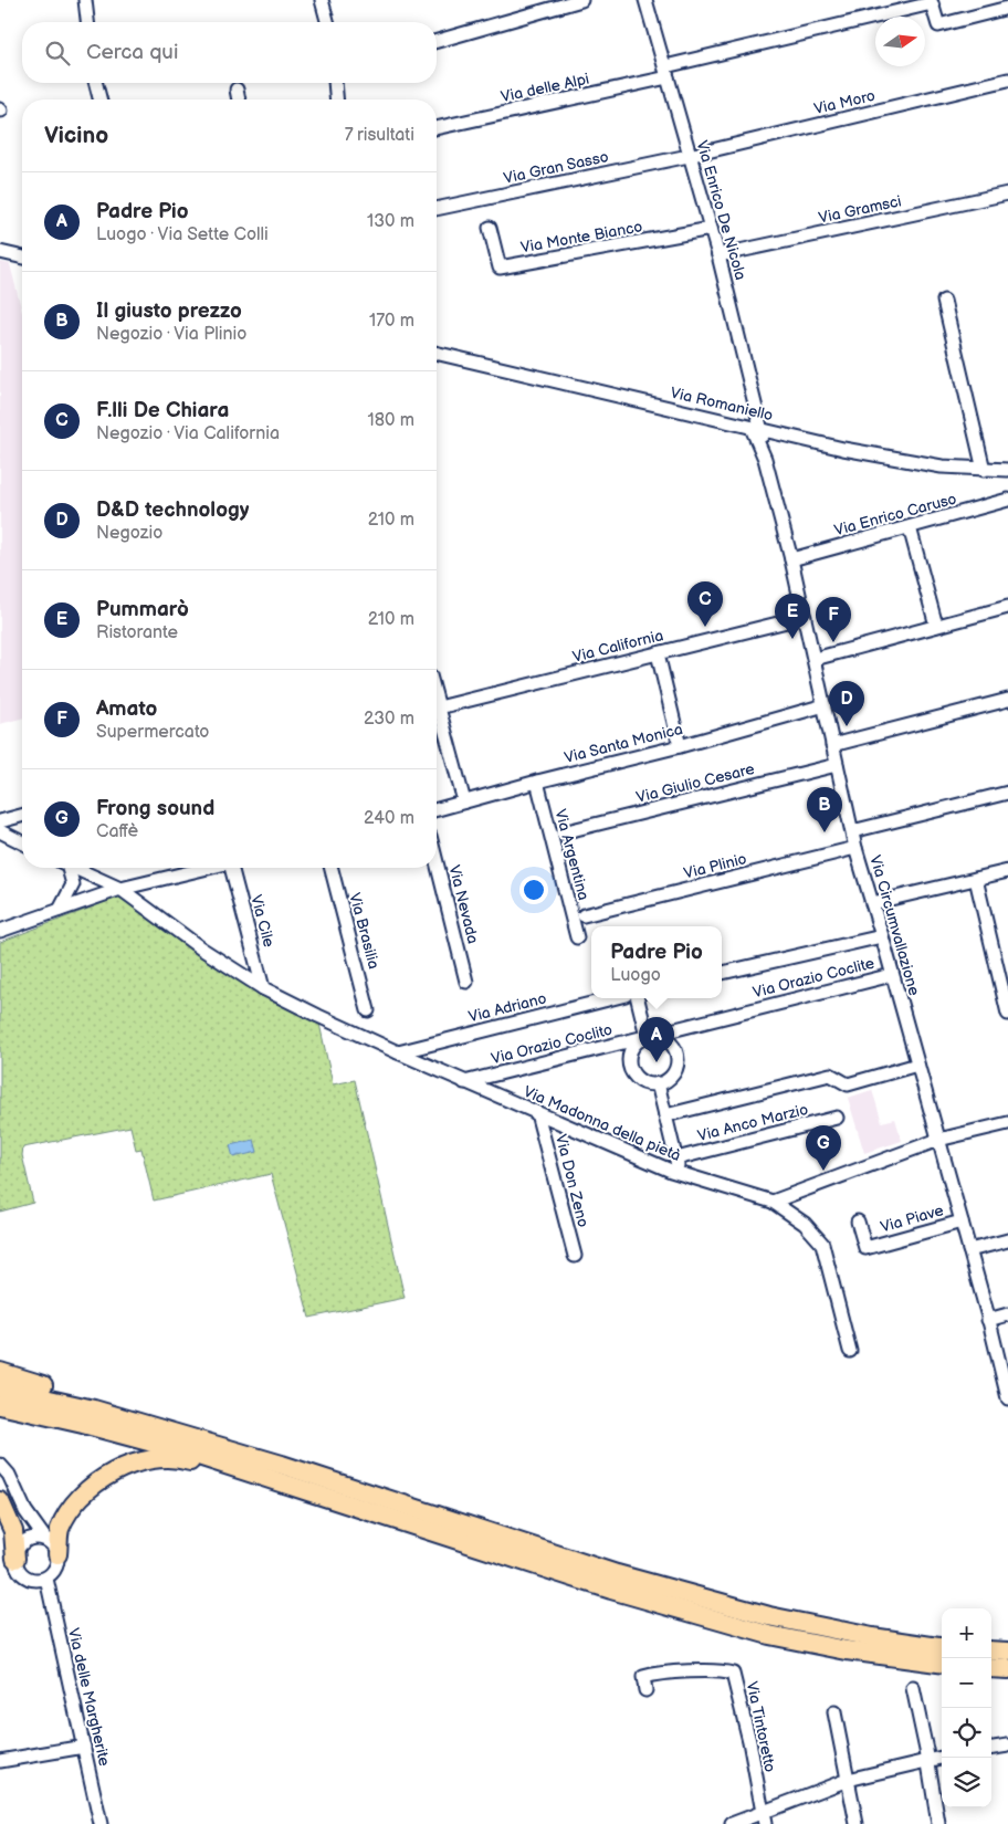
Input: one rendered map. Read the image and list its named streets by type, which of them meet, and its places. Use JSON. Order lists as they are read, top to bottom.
{
  "streets": {
    "street": [
      "Via delle Alpi",
      "Via Moro",
      "Via Gran Sasso",
      "Via Gramsci",
      "Via Enrico De Nicola",
      "Via Monte Bianco",
      "Via Romaniello",
      "Via Enrico Caruso",
      "Via California",
      "Via Santa Monica",
      "Via Giulio Cesare",
      "Via Argentina",
      "Via Plinio",
      "Via Nevada",
      "Via Cile",
      "Via Circumvallazione",
      "Via Brasilia",
      "Via Orazio Coclite",
      "Via Adriano",
      "Via Orazio Coclito",
      "Via Anco Marzio",
      "Via Madonna della pietà",
      "Via Don Zeno",
      "Via Piave",
      "Via delle Margherite",
      "Via Tintoretto"
    ]
  },
  "crossings": [
    ["Via delle Alpi", "Via Enrico De Nicola"],
    ["Via Moro", "Via Gran Sasso"],
    ["Via Moro", "Via Enrico De Nicola"],
    ["Via Gran Sasso", "Via Enrico De Nicola"],
    ["Via Gramsci", "Via Enrico De Nicola"],
    ["Via Enrico De Nicola", "Via Monte Bianco"],
    ["Via Enrico De Nicola", "Via Romaniello"],
    ["Via Enrico De Nicola", "Via Circumvallazione"],
    ["Via Romaniello", "Via Circumvallazione"],
    ["Via Enrico Caruso", "Via Circumvallazione"],
    ["Via California", "Via Circumvallazione"],
    ["Via Santa Monica", "Via Argentina"],
    ["Via Santa Monica", "Via Circumvallazione"],
    ["Via Giulio Cesare", "Via Circumvallazione"],
    ["Via Plinio", "Via Circumvallazione"],
    ["Via Cile", "Via Madonna della pietà"],
    ["Via Circumvallazione", "Via Orazio Coclite"],
    ["Via Circumvallazione", "Via Piave"],
    ["Via Orazio Coclite", "Via Orazio Coclito"],
    ["Via Adriano", "Via Madonna della pietà"],
    ["Via Orazio Coclito", "Via Madonna della pietà"],
    ["Via Madonna della pietà", "Via Don Zeno"]
  ],
  "north": "right",
  "page": {
    "search": "Cerca qui",
    "heading": ["Vicino", "7 risultati"],
    "list": [
      {
        "mark": "A",
        "name": "Padre Pio",
        "note": "Luogo · Via Sette Colli",
        "value": "130 m"
      },
      {
        "mark": "B",
        "name": "Il giusto prezzo",
        "note": "Negozio · Via Plinio",
        "value": "170 m"
      },
      {
        "mark": "C",
        "name": "F.lli De Chiara",
        "note": "Negozio · Via California",
        "value": "180 m"
      },
      {
        "mark": "D",
        "name": "D&D technology",
        "note": "Negozio",
        "value": "210 m"
      },
      {
        "mark": "E",
        "name": "Pummarò",
        "note": "Ristorante",
        "value": "210 m"
      },
      {
        "mark": "F",
        "name": "Amato",
        "note": "Supermercato",
        "value": "230 m"
      },
      {
        "mark": "G",
        "name": "Frong sound",
        "note": "Caffè",
        "value": "240 m"
      }
    ],
    "pins": [
      "C",
      "E",
      "F",
      "D",
      "B",
      "A",
      "G"
    ],
    "popup": ["Padre Pio", "Luogo"],
    "map_buttons": ["+", "−"]
  }
}
